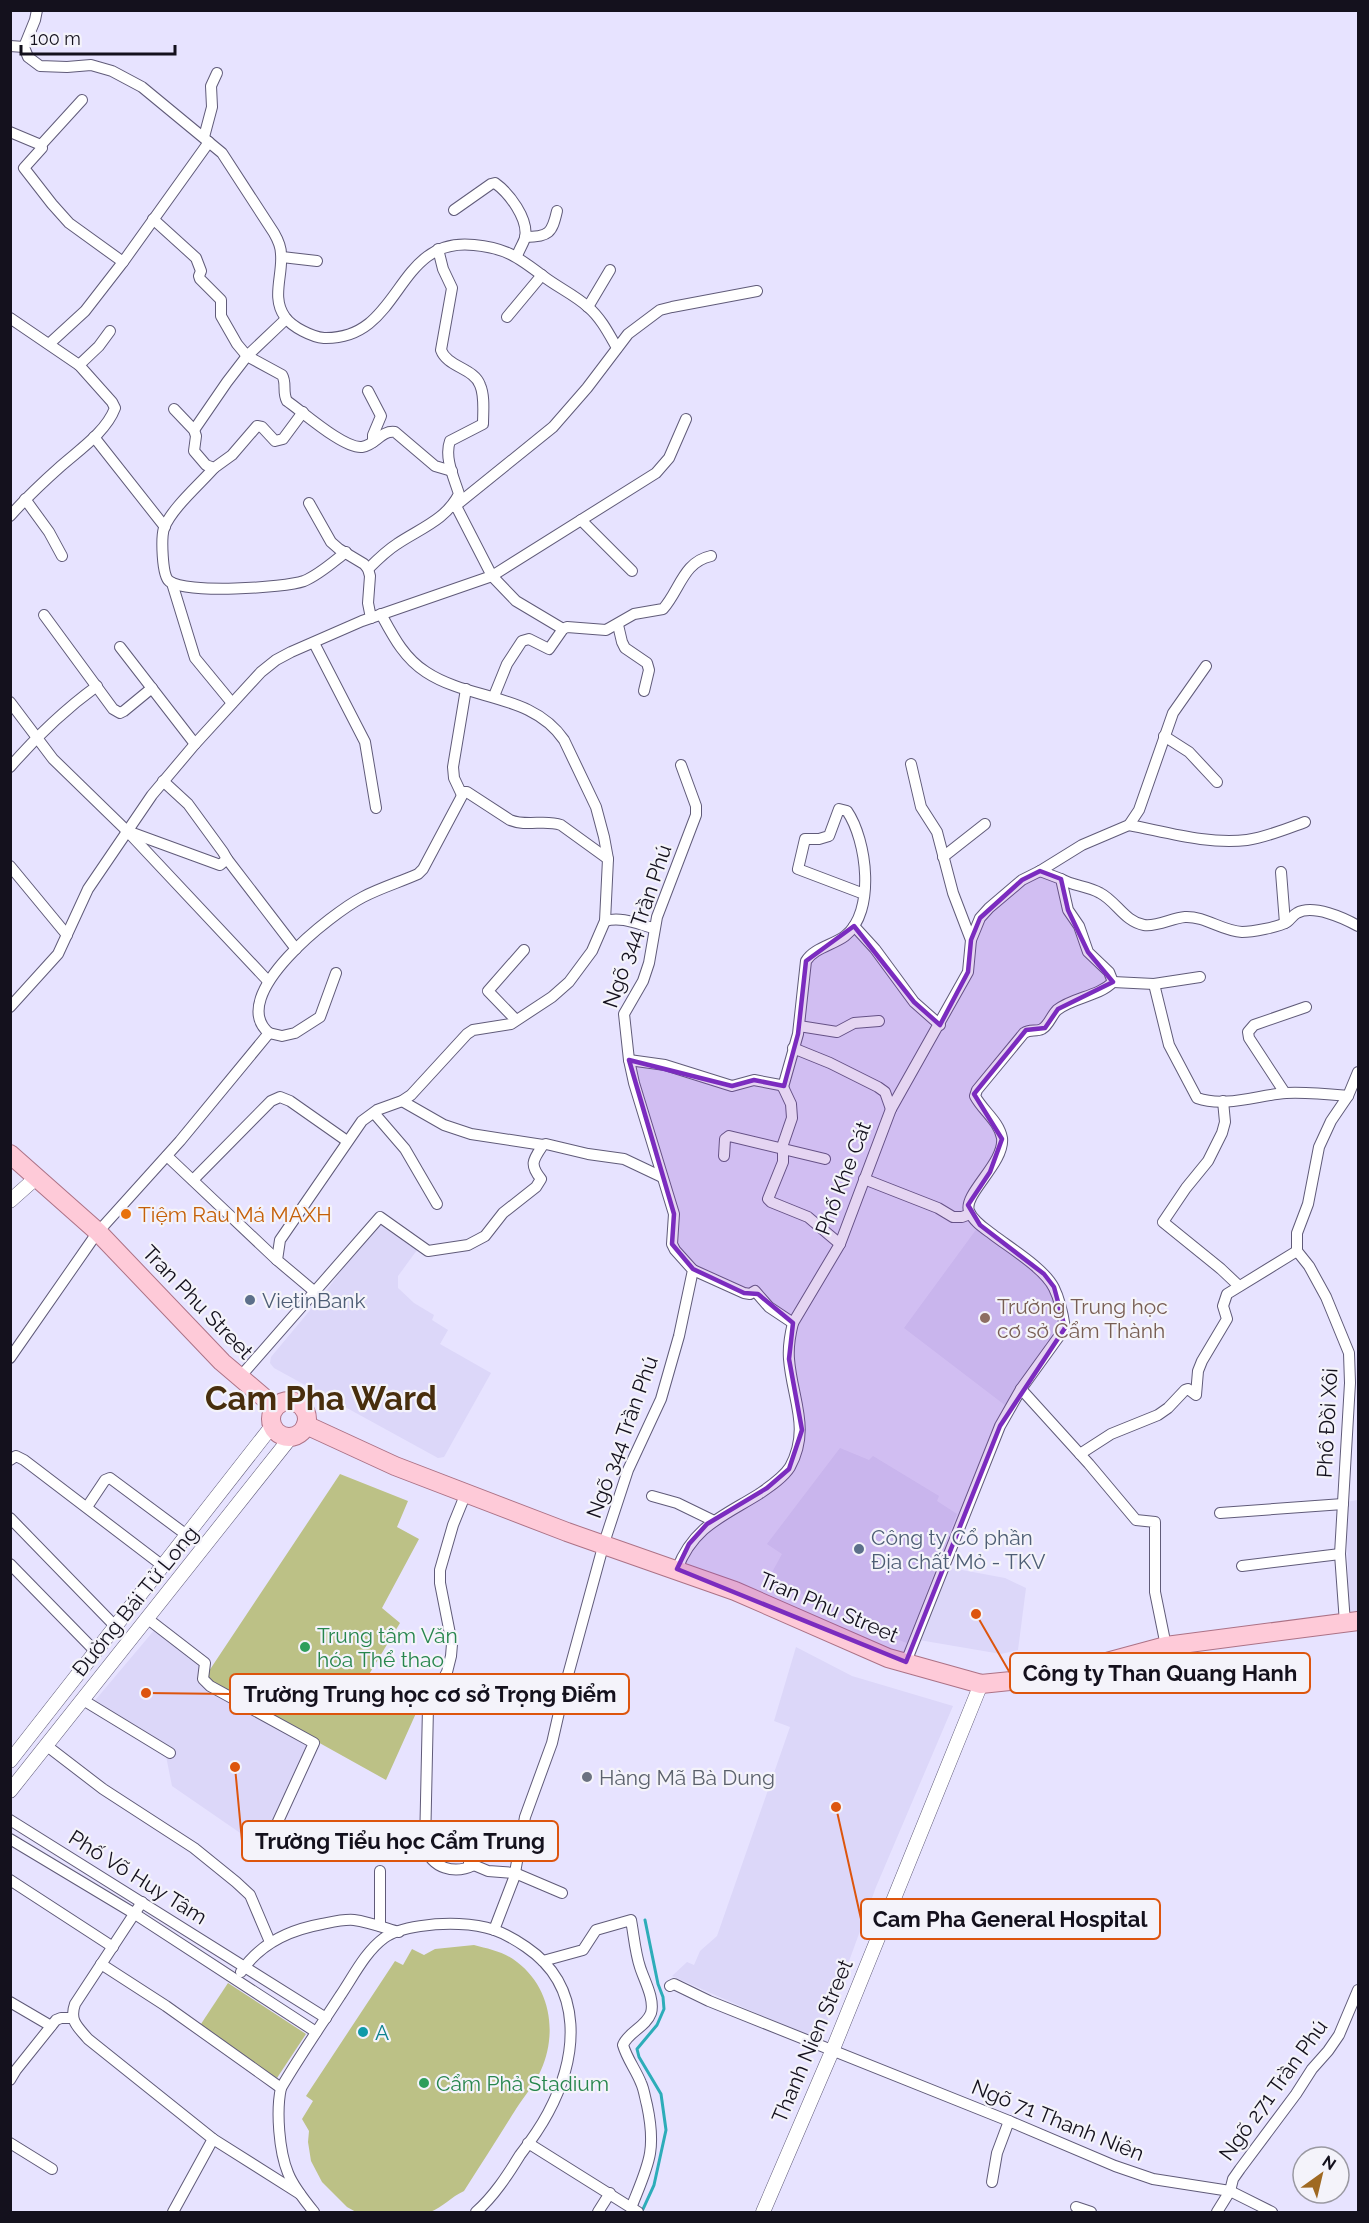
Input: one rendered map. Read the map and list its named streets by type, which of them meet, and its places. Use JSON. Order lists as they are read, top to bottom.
{
  "streets": {
    "main road": ["Tran Phu Street"],
    "street": [
      "Ngõ 344 Trần Phú",
      "Phố Khe Cát",
      "Phố Đồi Xôi",
      "Đường Bái Tử Long",
      "Phố Võ Huy Tâm",
      "Thanh Nien Street",
      "Ngõ 271 Trần Phú",
      "Ngõ 71 Thanh Niên"
    ]
  },
  "crossings": [
    ["Ngõ 344 Trần Phú", "Tran Phu Street"],
    ["Phố Khe Cát", "Tran Phu Street"],
    ["Tran Phu Street", "Phố Đồi Xôi"],
    ["Tran Phu Street", "Đường Bái Tử Long"],
    ["Tran Phu Street", "Thanh Nien Street"],
    ["Thanh Nien Street", "Ngõ 71 Thanh Niên"],
    ["Ngõ 271 Trần Phú", "Ngõ 71 Thanh Niên"]
  ],
  "districts": ["Cam Pha Ward"],
  "places": [
    "Tiệm Rau Má MAXH",
    "VietinBank",
    "Trường Trung học cơ sở Cẩm Thành",
    "Công ty Cổ phần Địa chất Mỏ - TKV",
    "Công ty Than Quang Hanh",
    "Trung tâm Văn hóa Thể thao",
    "Trường Trung học cơ sở Trọng Điểm",
    "Trường Tiểu học Cẩm Trung",
    "Hàng Mã Bà Dung",
    "Cam Pha General Hospital",
    "A",
    "Cẩm Phả Stadium"
  ],
  "scale_bar": "100 m",
  "north": "top right"
}
